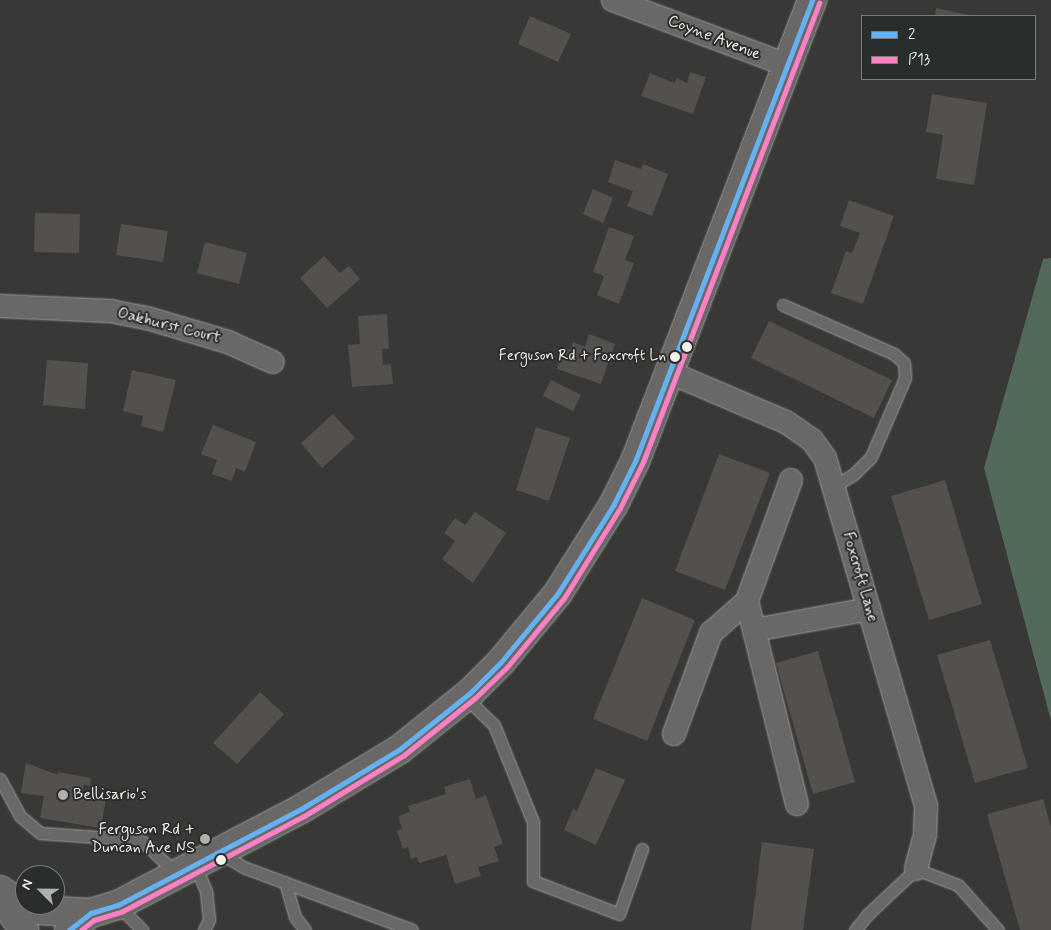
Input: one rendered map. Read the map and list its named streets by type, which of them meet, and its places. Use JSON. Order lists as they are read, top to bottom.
{
  "streets": {
    "street": ["Coyne Avenue", "Oakhurst Court", "Foxcroft Lane"]
  },
  "places": ["Ferguson Rd + Foxcroft Ln", "Bellisario's", "Ferguson Rd + Duncan Ave NS"],
  "lines": ["transit line 2", "transit line P13"],
  "legend": ["2", "P13"],
  "north": "top left"
}
